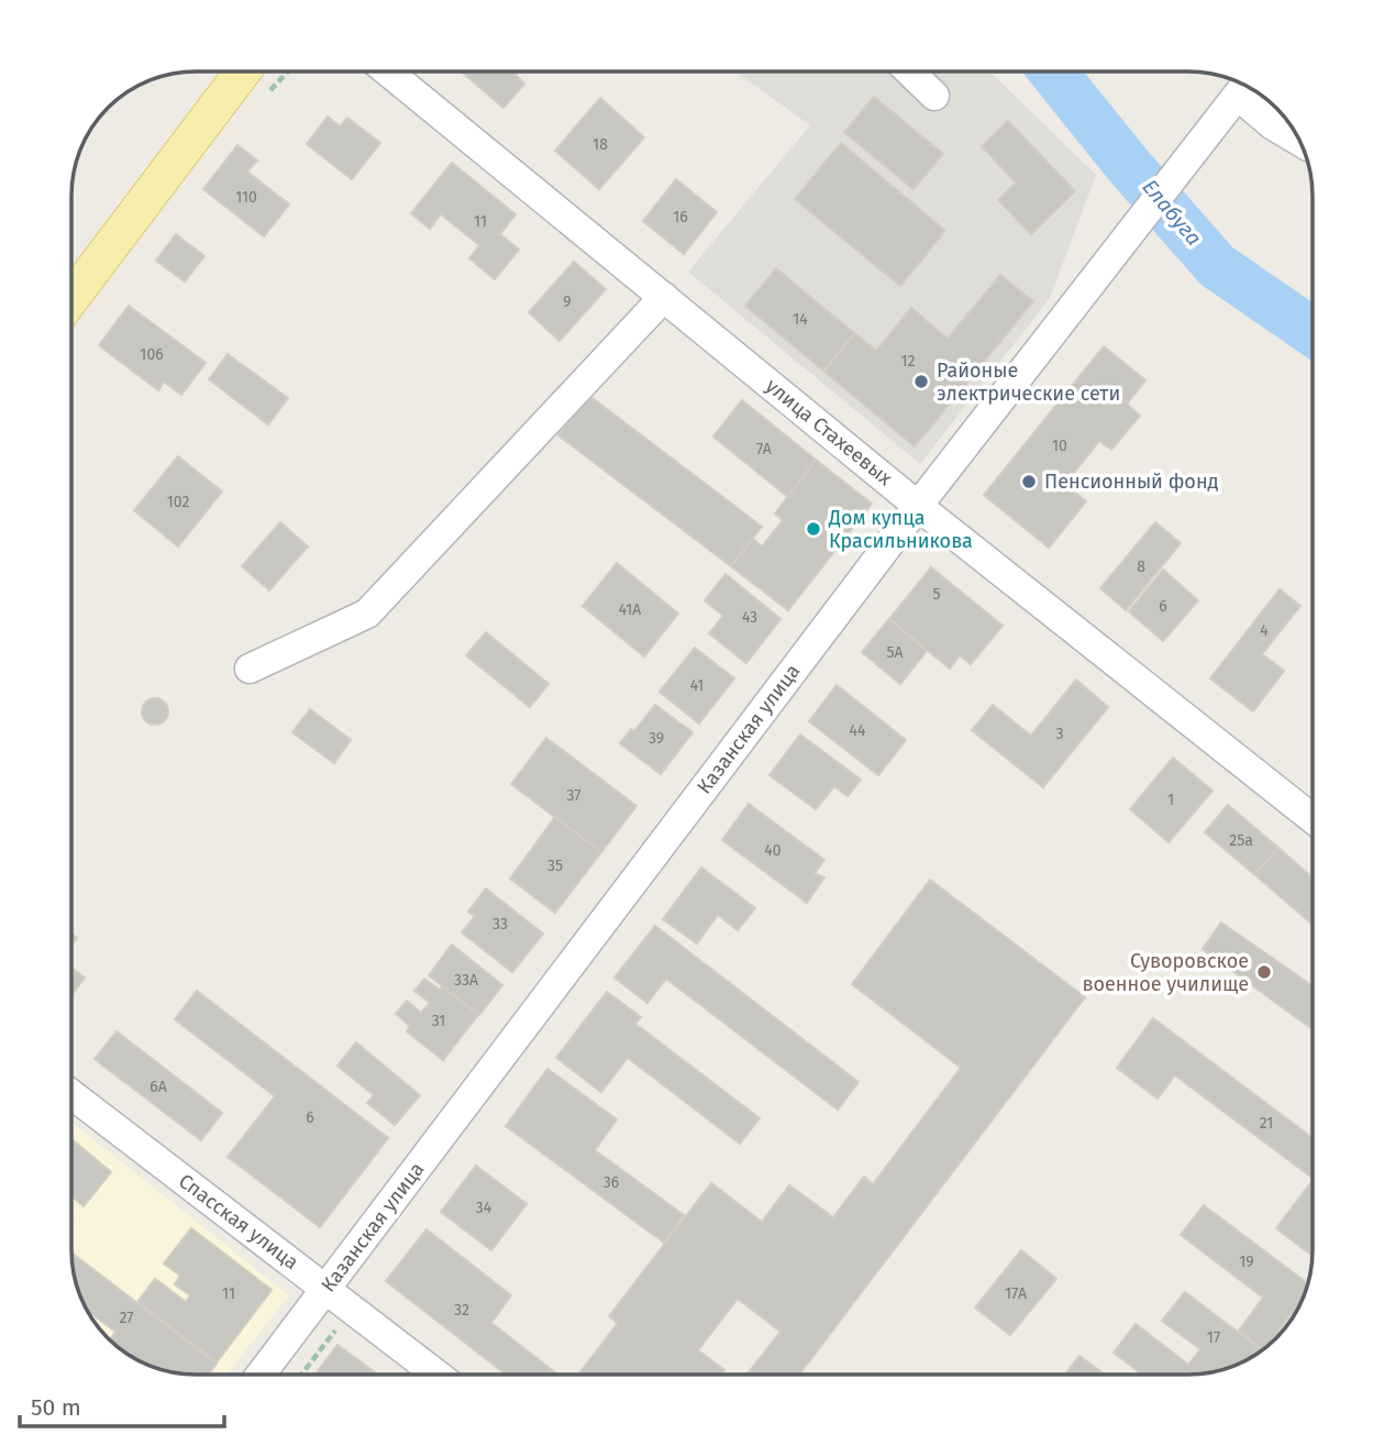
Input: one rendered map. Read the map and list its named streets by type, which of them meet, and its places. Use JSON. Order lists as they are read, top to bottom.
{
  "streets": {
    "street": ["улица Стахеевых", "Казанская улица", "Спасская улица"]
  },
  "crossings": [
    ["улица Стахеевых", "Казанская улица"],
    ["Казанская улица", "Спасская улица"]
  ],
  "water": ["Елабуга"],
  "places": [
    "Районые электрические сети",
    "Пенсионный фонд",
    "Дом купца Красильникова",
    "Суворовское военное училище"
  ],
  "house_numbers": [
    "18",
    "110",
    "16",
    "11",
    "9",
    "14",
    "106",
    "12",
    "10",
    "7А",
    "102",
    "8",
    "5",
    "6",
    "41А",
    "43",
    "4",
    "5А",
    "41",
    "44",
    "3",
    "39",
    "37",
    "1",
    "25а",
    "40",
    "35",
    "33",
    "33А",
    "31",
    "6А",
    "6",
    "21",
    "36",
    "34",
    "19",
    "11",
    "17А",
    "32",
    "27",
    "17"
  ],
  "scale_bar": "50 m"
}
